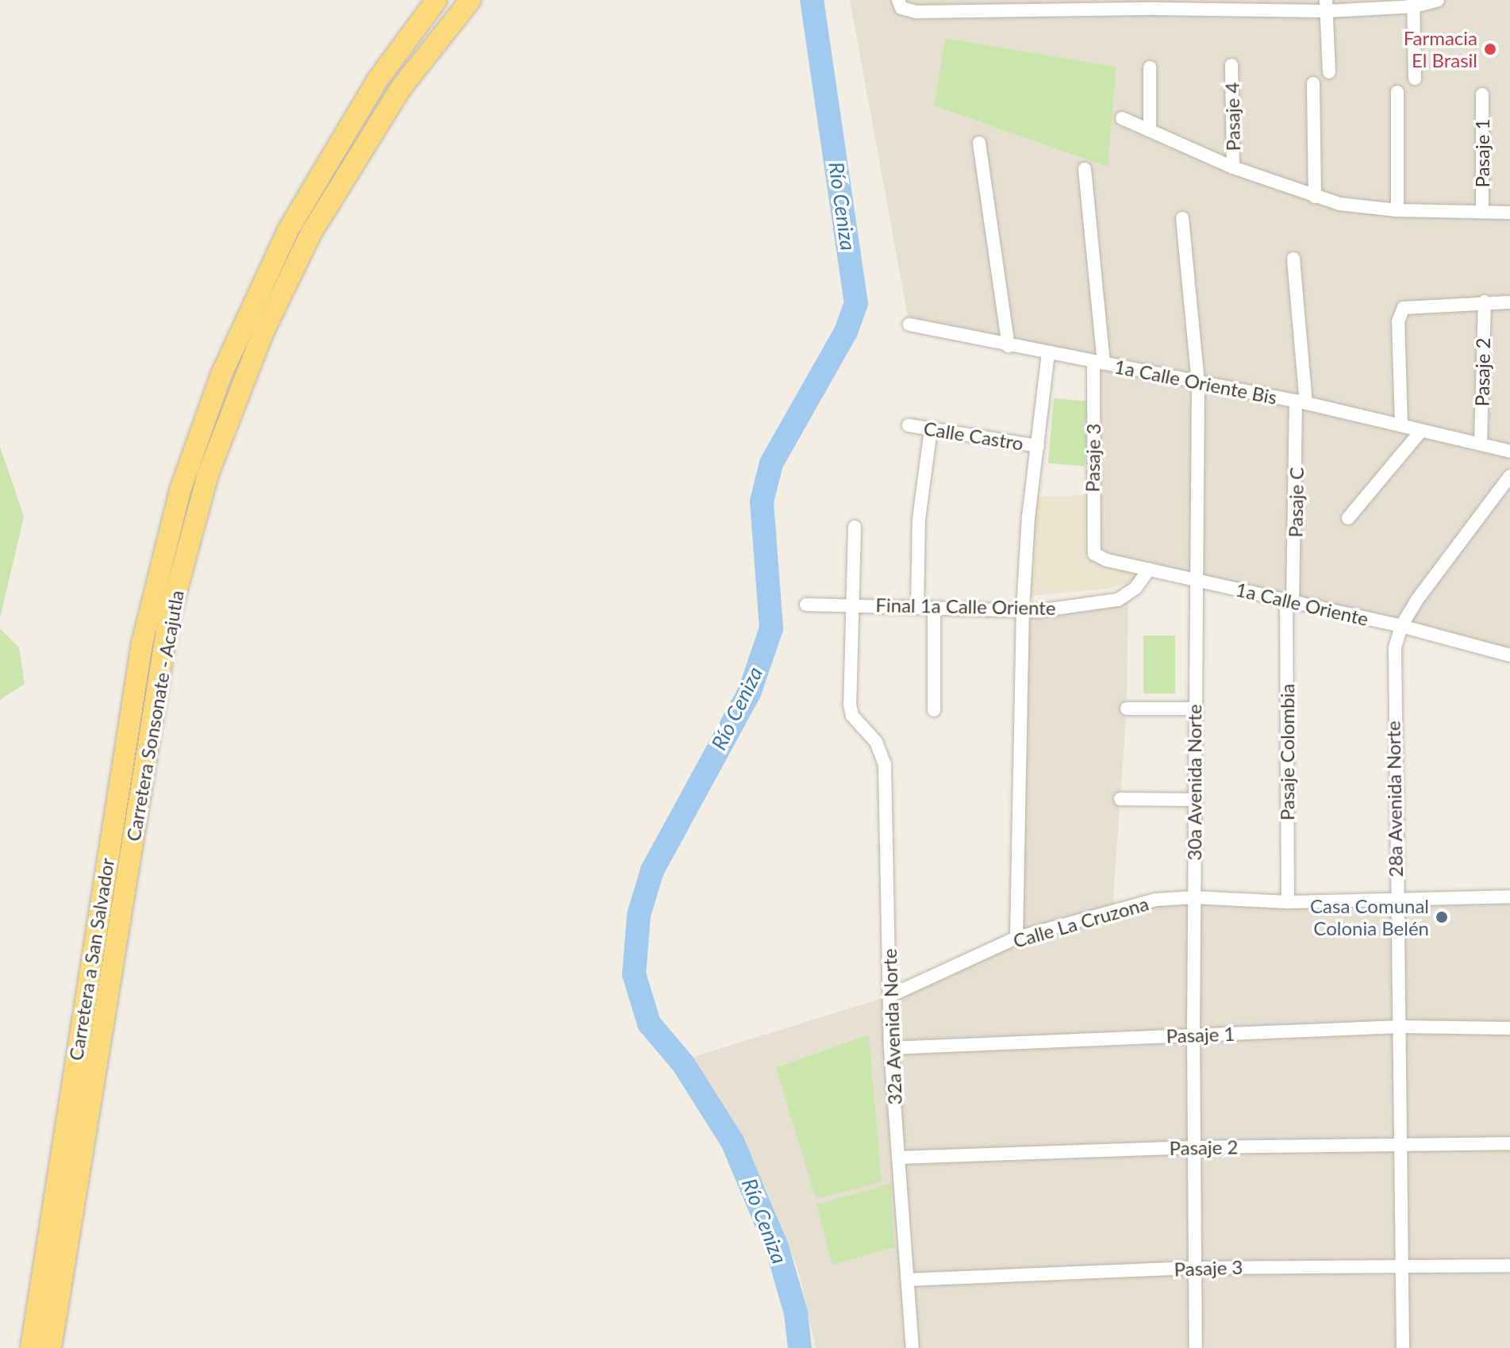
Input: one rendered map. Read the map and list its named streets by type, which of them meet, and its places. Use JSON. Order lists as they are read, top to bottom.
{
  "streets": {
    "highway": ["Carretera Sonsonate - Acajutla", "Carretera a San Salvador"],
    "street": [
      "Pasaje 4",
      "Pasaje 1",
      "Pasaje 2",
      "1a Calle Oriente Bis",
      "Calle Castro",
      "Pasaje 3",
      "Pasaje C",
      "1a Calle Oriente",
      "Final 1a Calle Oriente",
      "Pasaje Colombia",
      "30a Avenida Norte",
      "28a Avenida Norte",
      "Calle La Cruzona",
      "32a Avenida Norte"
    ]
  },
  "crossings": [
    ["Pasaje 1", "30a Avenida Norte"],
    ["Pasaje 1", "28a Avenida Norte"],
    ["Pasaje 1", "32a Avenida Norte"],
    ["Pasaje 2", "1a Calle Oriente Bis"],
    ["Pasaje 2", "30a Avenida Norte"],
    ["Pasaje 2", "28a Avenida Norte"],
    ["Pasaje 2", "32a Avenida Norte"],
    ["1a Calle Oriente Bis", "Pasaje 3"],
    ["1a Calle Oriente Bis", "Pasaje C"],
    ["1a Calle Oriente Bis", "30a Avenida Norte"],
    ["Pasaje 3", "1a Calle Oriente"],
    ["Pasaje 3", "30a Avenida Norte"],
    ["Pasaje 3", "28a Avenida Norte"],
    ["Pasaje 3", "32a Avenida Norte"],
    ["Pasaje C", "1a Calle Oriente"],
    ["Pasaje C", "Pasaje Colombia"],
    ["1a Calle Oriente", "Final 1a Calle Oriente"],
    ["1a Calle Oriente", "Pasaje Colombia"],
    ["1a Calle Oriente", "30a Avenida Norte"],
    ["1a Calle Oriente", "28a Avenida Norte"],
    ["Final 1a Calle Oriente", "32a Avenida Norte"],
    ["Pasaje Colombia", "Calle La Cruzona"],
    ["30a Avenida Norte", "Calle La Cruzona"],
    ["28a Avenida Norte", "Calle La Cruzona"],
    ["Calle La Cruzona", "32a Avenida Norte"]
  ],
  "water": ["Río Ceniza"],
  "places": ["Farmacia El Brasil", "Casa Comunal Colonia Belén"]
}
